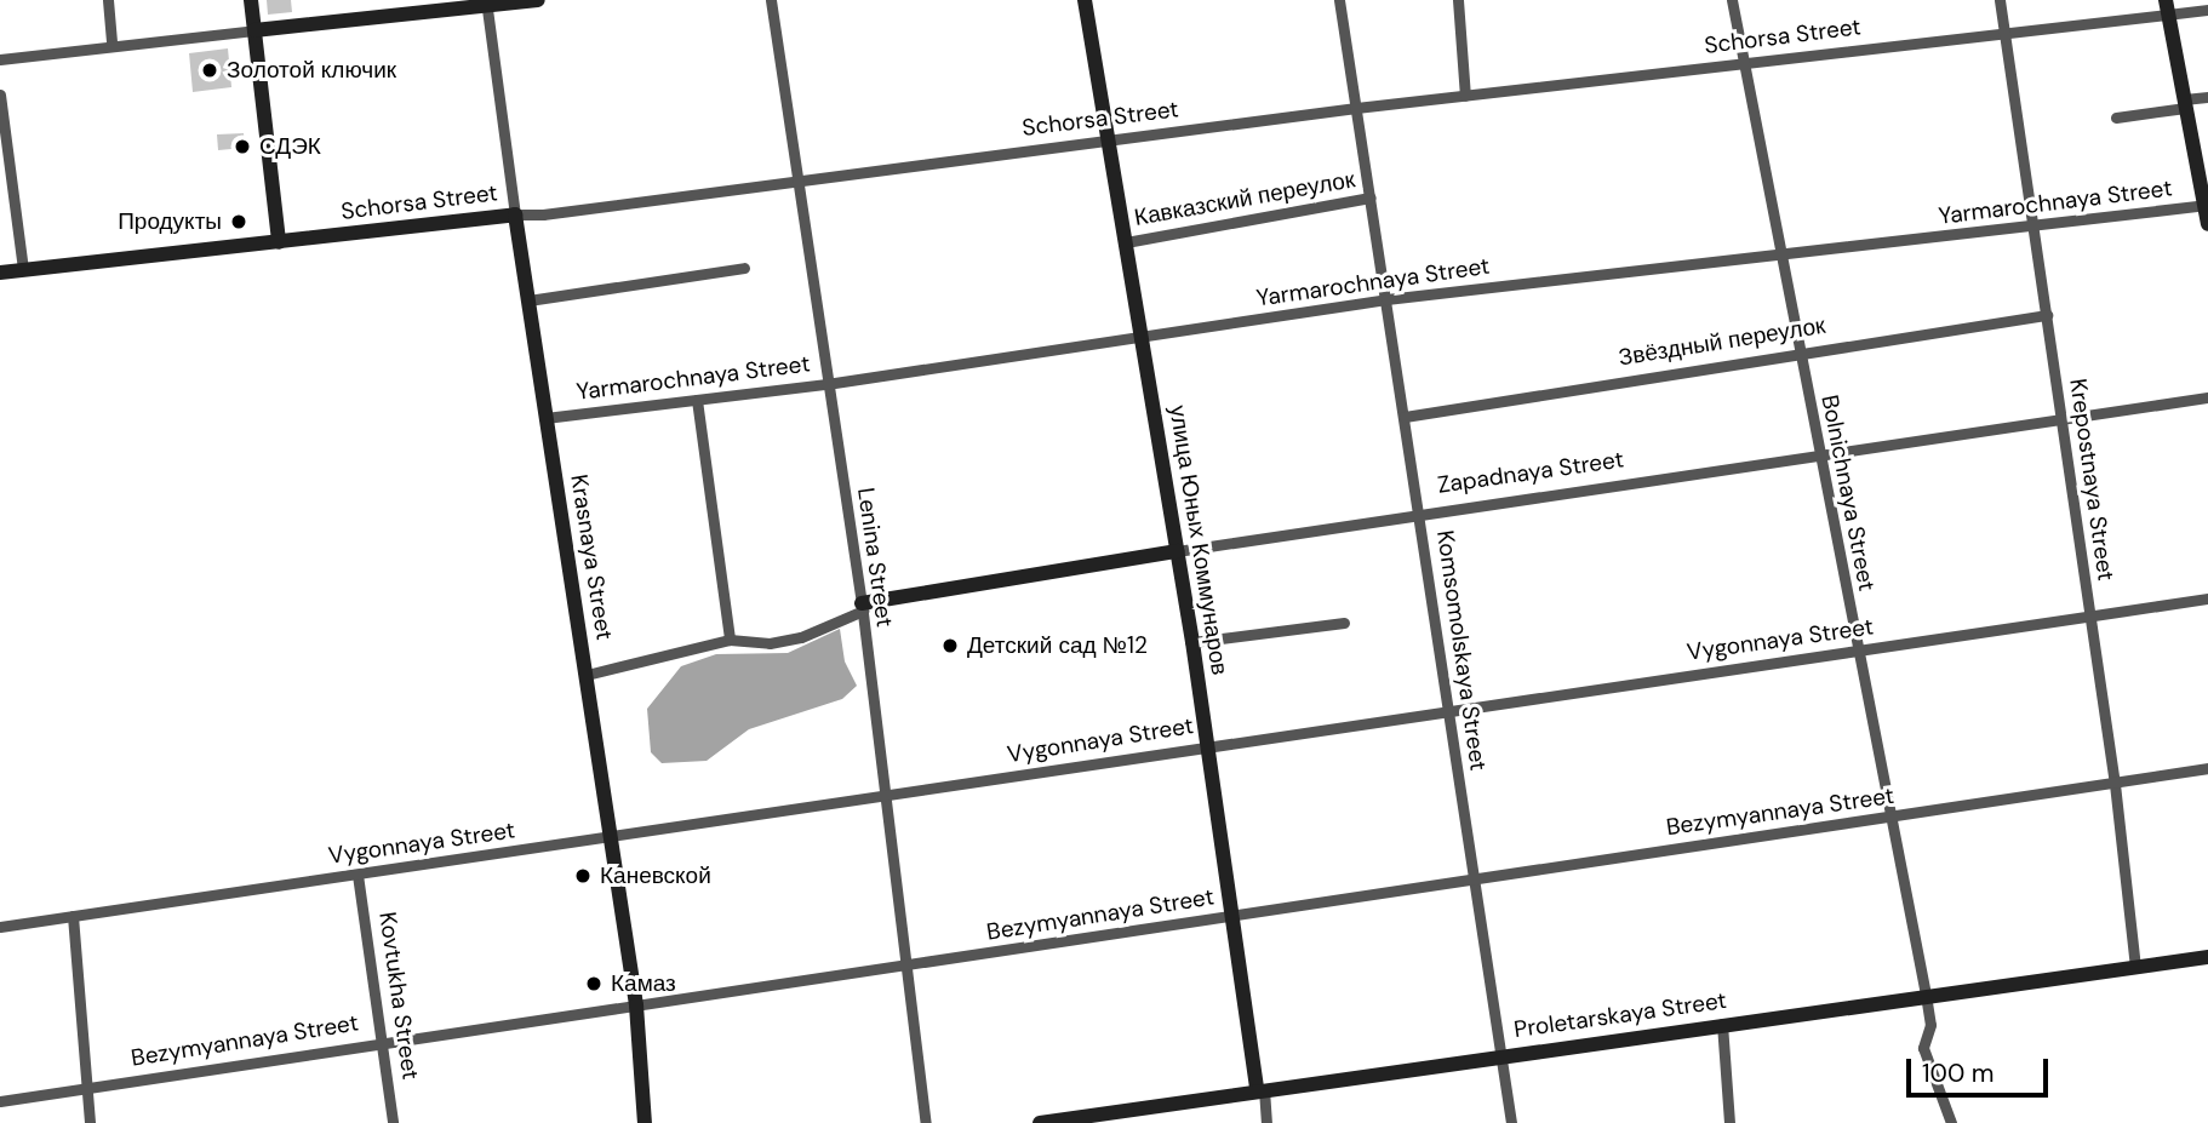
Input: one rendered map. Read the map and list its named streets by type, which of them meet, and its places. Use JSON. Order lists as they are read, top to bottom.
{
  "streets": {
    "street": [
      "Schorsa Street",
      "Кавказский переулок",
      "Yarmarochnaya Street",
      "Звёздный переулок",
      "Zapadnaya Street",
      "Krepostnaya Street",
      "Bolnichnaya Street",
      "улица Юных Коммунаров",
      "Krasnaya Street",
      "Lenina Street",
      "Vygonnaya Street",
      "Komsomolskaya Street",
      "Bezymyannaya Street",
      "Kovtukha Street",
      "Proletarskaya Street"
    ]
  },
  "crossings": [
    ["Schorsa Street", "Krepostnaya Street"],
    ["Schorsa Street", "Bolnichnaya Street"],
    ["Schorsa Street", "улица Юных Коммунаров"],
    ["Schorsa Street", "Krasnaya Street"],
    ["Schorsa Street", "Lenina Street"],
    ["Schorsa Street", "Komsomolskaya Street"],
    ["Кавказский переулок", "улица Юных Коммунаров"],
    ["Кавказский переулок", "Komsomolskaya Street"],
    ["Yarmarochnaya Street", "Krepostnaya Street"],
    ["Yarmarochnaya Street", "Bolnichnaya Street"],
    ["Yarmarochnaya Street", "улица Юных Коммунаров"],
    ["Yarmarochnaya Street", "Krasnaya Street"],
    ["Yarmarochnaya Street", "Lenina Street"],
    ["Yarmarochnaya Street", "Komsomolskaya Street"],
    ["Звёздный переулок", "Krepostnaya Street"],
    ["Звёздный переулок", "Bolnichnaya Street"],
    ["Звёздный переулок", "Komsomolskaya Street"],
    ["Zapadnaya Street", "Krepostnaya Street"],
    ["Zapadnaya Street", "Bolnichnaya Street"],
    ["Zapadnaya Street", "улица Юных Коммунаров"],
    ["Zapadnaya Street", "Lenina Street"],
    ["Zapadnaya Street", "Komsomolskaya Street"],
    ["Krepostnaya Street", "Vygonnaya Street"],
    ["Krepostnaya Street", "Bezymyannaya Street"],
    ["Krepostnaya Street", "Proletarskaya Street"],
    ["Bolnichnaya Street", "Vygonnaya Street"],
    ["Bolnichnaya Street", "Bezymyannaya Street"],
    ["Bolnichnaya Street", "Proletarskaya Street"],
    ["улица Юных Коммунаров", "Vygonnaya Street"],
    ["улица Юных Коммунаров", "Bezymyannaya Street"],
    ["улица Юных Коммунаров", "Proletarskaya Street"],
    ["Krasnaya Street", "Vygonnaya Street"],
    ["Krasnaya Street", "Bezymyannaya Street"],
    ["Lenina Street", "Vygonnaya Street"],
    ["Lenina Street", "Bezymyannaya Street"],
    ["Vygonnaya Street", "Komsomolskaya Street"],
    ["Vygonnaya Street", "Kovtukha Street"],
    ["Komsomolskaya Street", "Bezymyannaya Street"],
    ["Komsomolskaya Street", "Proletarskaya Street"],
    ["Bezymyannaya Street", "Kovtukha Street"]
  ],
  "places": [
    "Золотой ключик",
    "СДЭК",
    "Продукты",
    "Детский сад №12",
    "Каневской",
    "Камаз"
  ],
  "scale_bar": "100 m"
}
